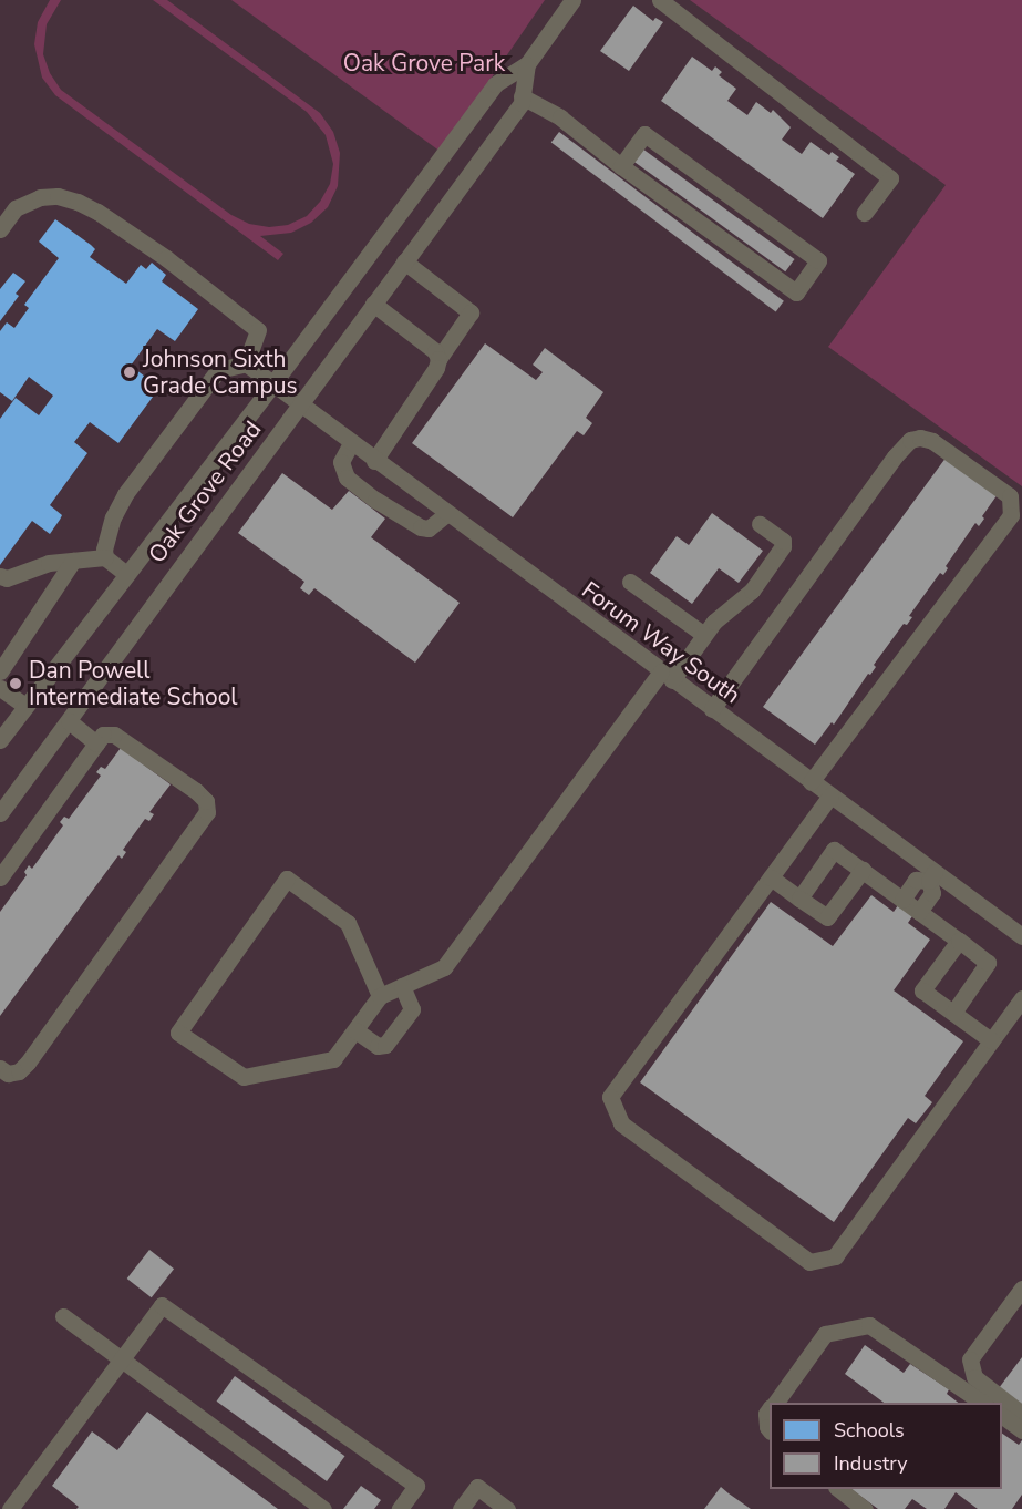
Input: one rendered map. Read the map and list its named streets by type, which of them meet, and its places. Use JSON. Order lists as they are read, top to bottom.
{
  "streets": {
    "street": ["Oak Grove Road", "Forum Way South"]
  },
  "crossings": [
    ["Oak Grove Road", "Forum Way South"]
  ],
  "parks": ["Oak Grove Park"],
  "places": ["Johnson Sixth Grade Campus", "Dan Powell Intermediate School"],
  "legend": ["Schools", "Industry"]
}
